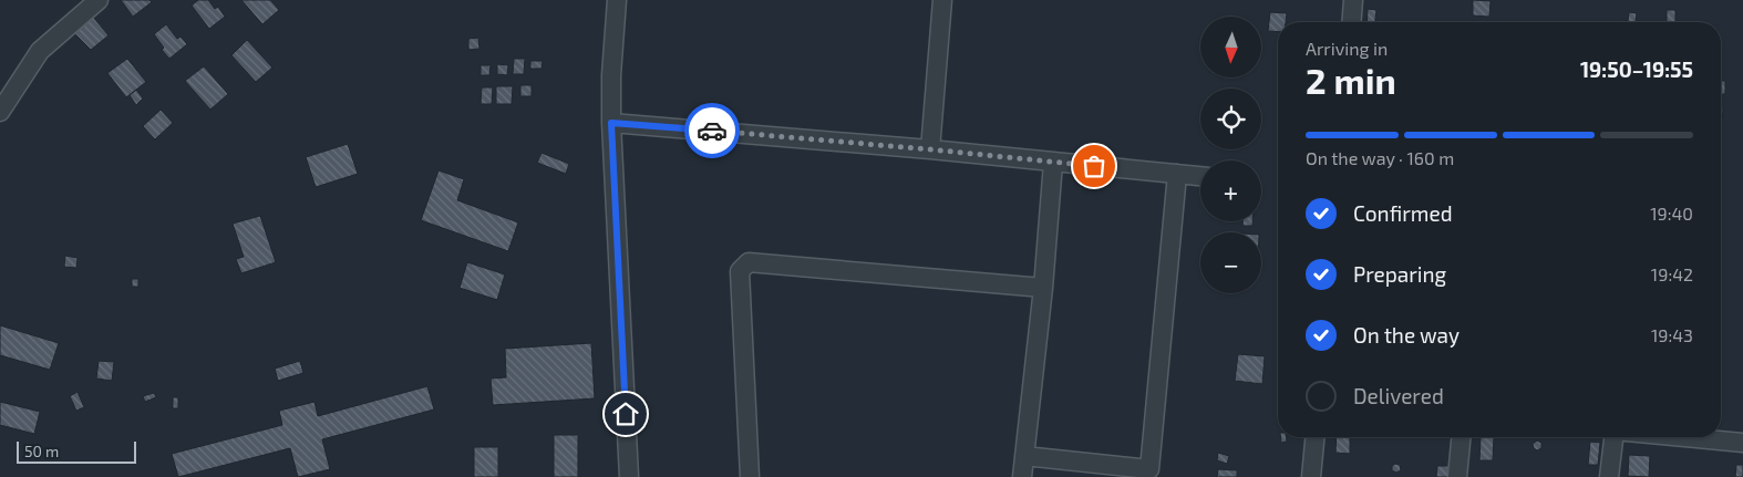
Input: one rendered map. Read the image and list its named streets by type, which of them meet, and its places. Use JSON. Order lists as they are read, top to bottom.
{
  "scale_bar": "50 m",
  "north": "bottom",
  "page": {
    "map_buttons": ["+", "−"],
    "heading": ["2 min", "Arriving in", "19:50–19:55"],
    "bar": "On the way · 160 m",
    "list": [
      ["Confirmed", "19:40"],
      ["Preparing", "19:42"],
      ["On the way", "19:43"],
      "Delivered"
    ],
    "scale": "50 m"
  }
}
